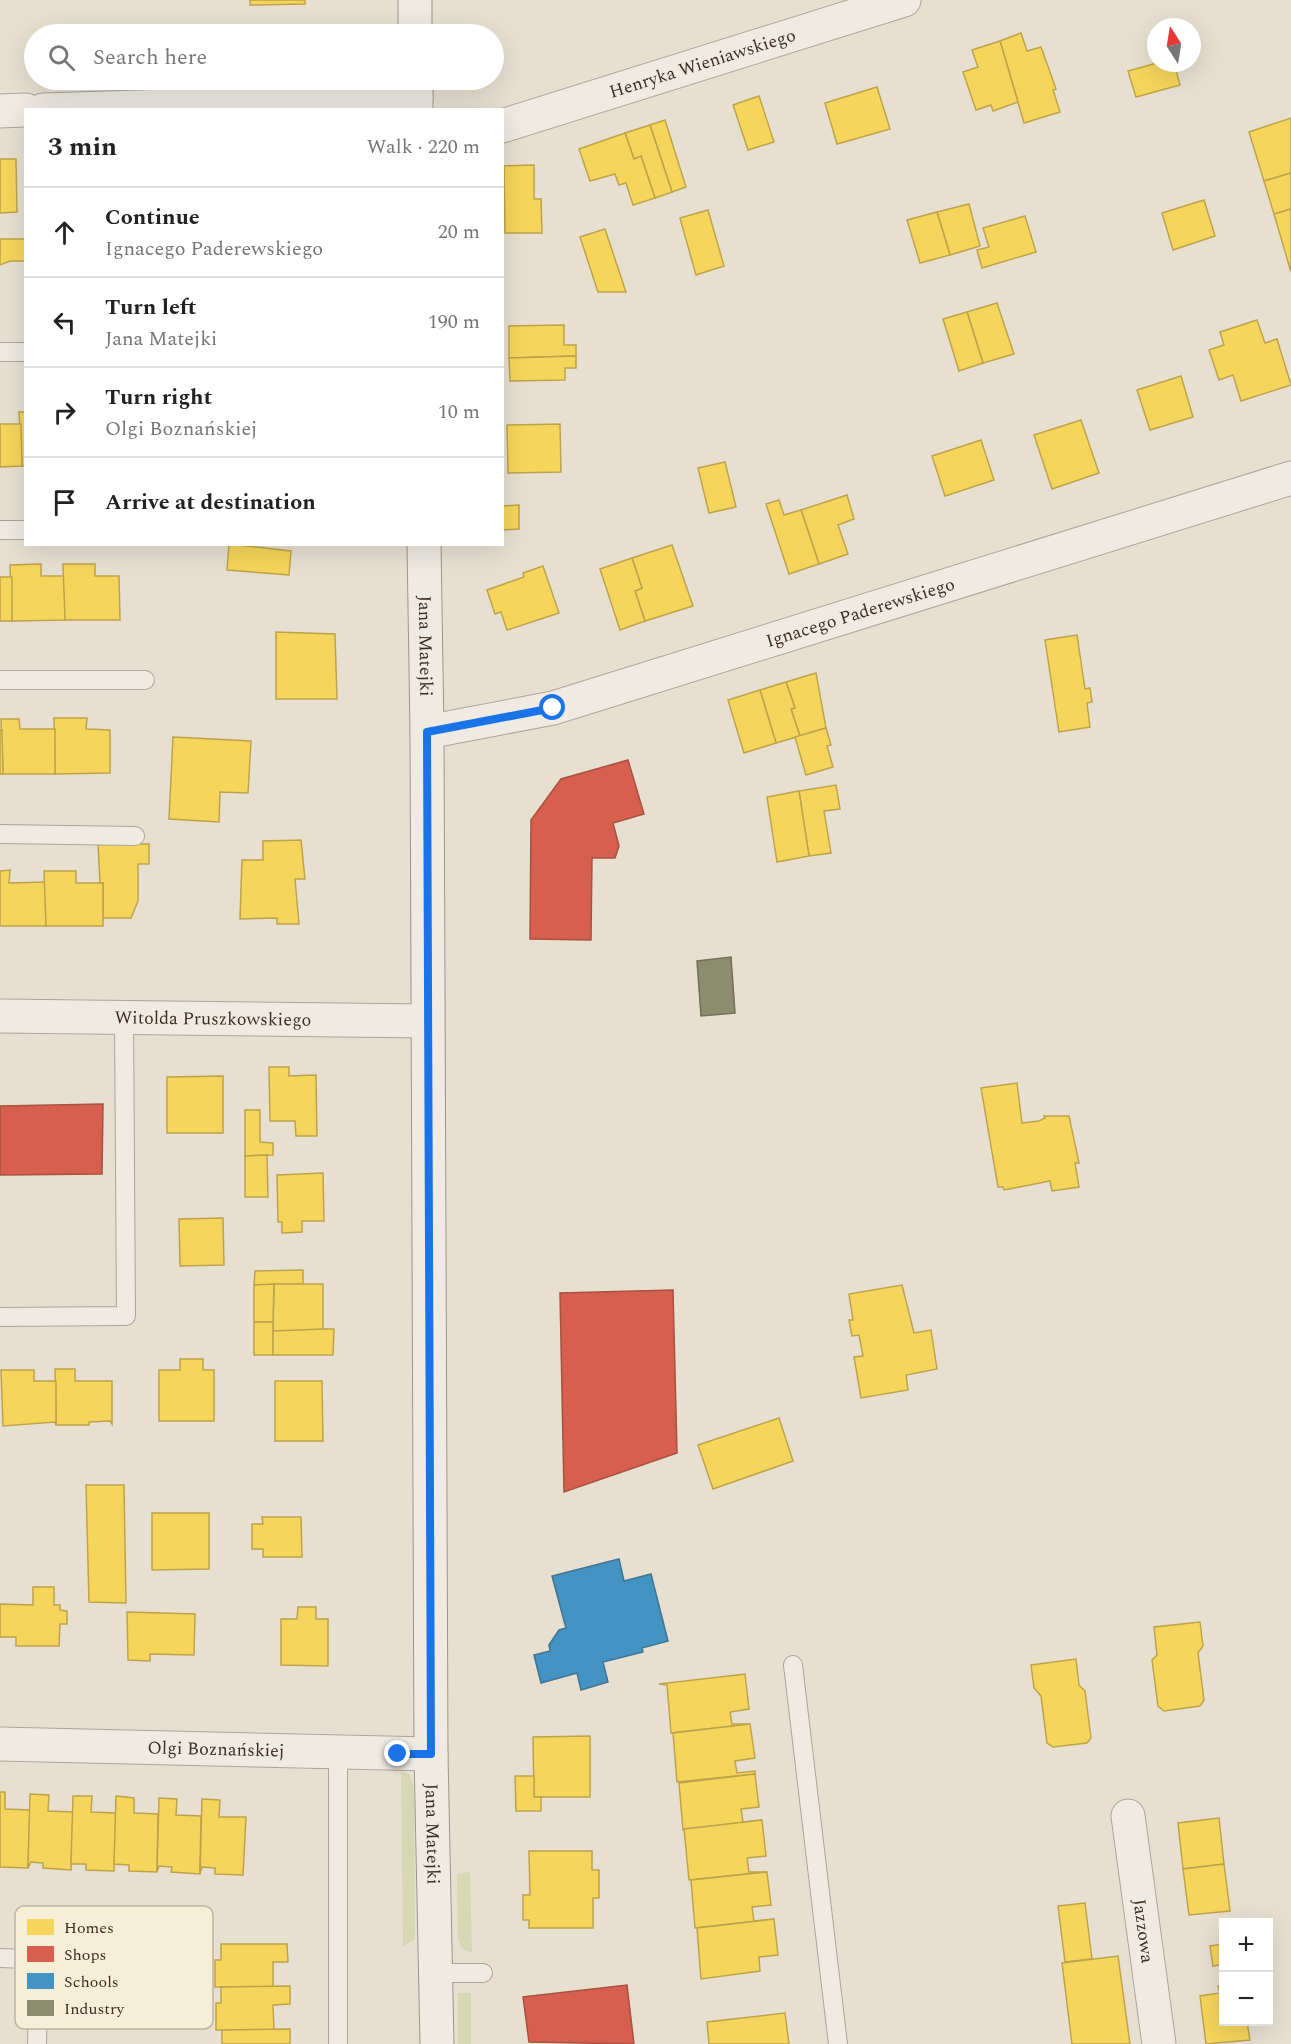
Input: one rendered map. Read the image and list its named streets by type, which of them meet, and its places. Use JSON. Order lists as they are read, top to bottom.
{
  "streets": {
    "street": [
      "Henryka Wieniawskiego",
      "Ignacego Paderewskiego",
      "Jana Matejki",
      "Witolda Pruszkowskiego",
      "Olgi Boznańskiej",
      "Jazzowa"
    ]
  },
  "crossings": [
    ["Ignacego Paderewskiego", "Jana Matejki"],
    ["Jana Matejki", "Witolda Pruszkowskiego"],
    ["Jana Matejki", "Olgi Boznańskiej"]
  ],
  "legend": [
    "Homes",
    "Shops",
    "Schools",
    "Industry"
  ],
  "north": "top",
  "page": {
    "search": "Search here",
    "heading": ["3 min", "Walk · 220 m"],
    "list": [
      ["Continue", "Ignacego Paderewskiego", "20 m"],
      ["Turn left", "Jana Matejki", "190 m"],
      ["Turn right", "Olgi Boznańskiej", "10 m"],
      "Arrive at destination"
    ],
    "map_buttons": ["+", "−"]
  }
}
